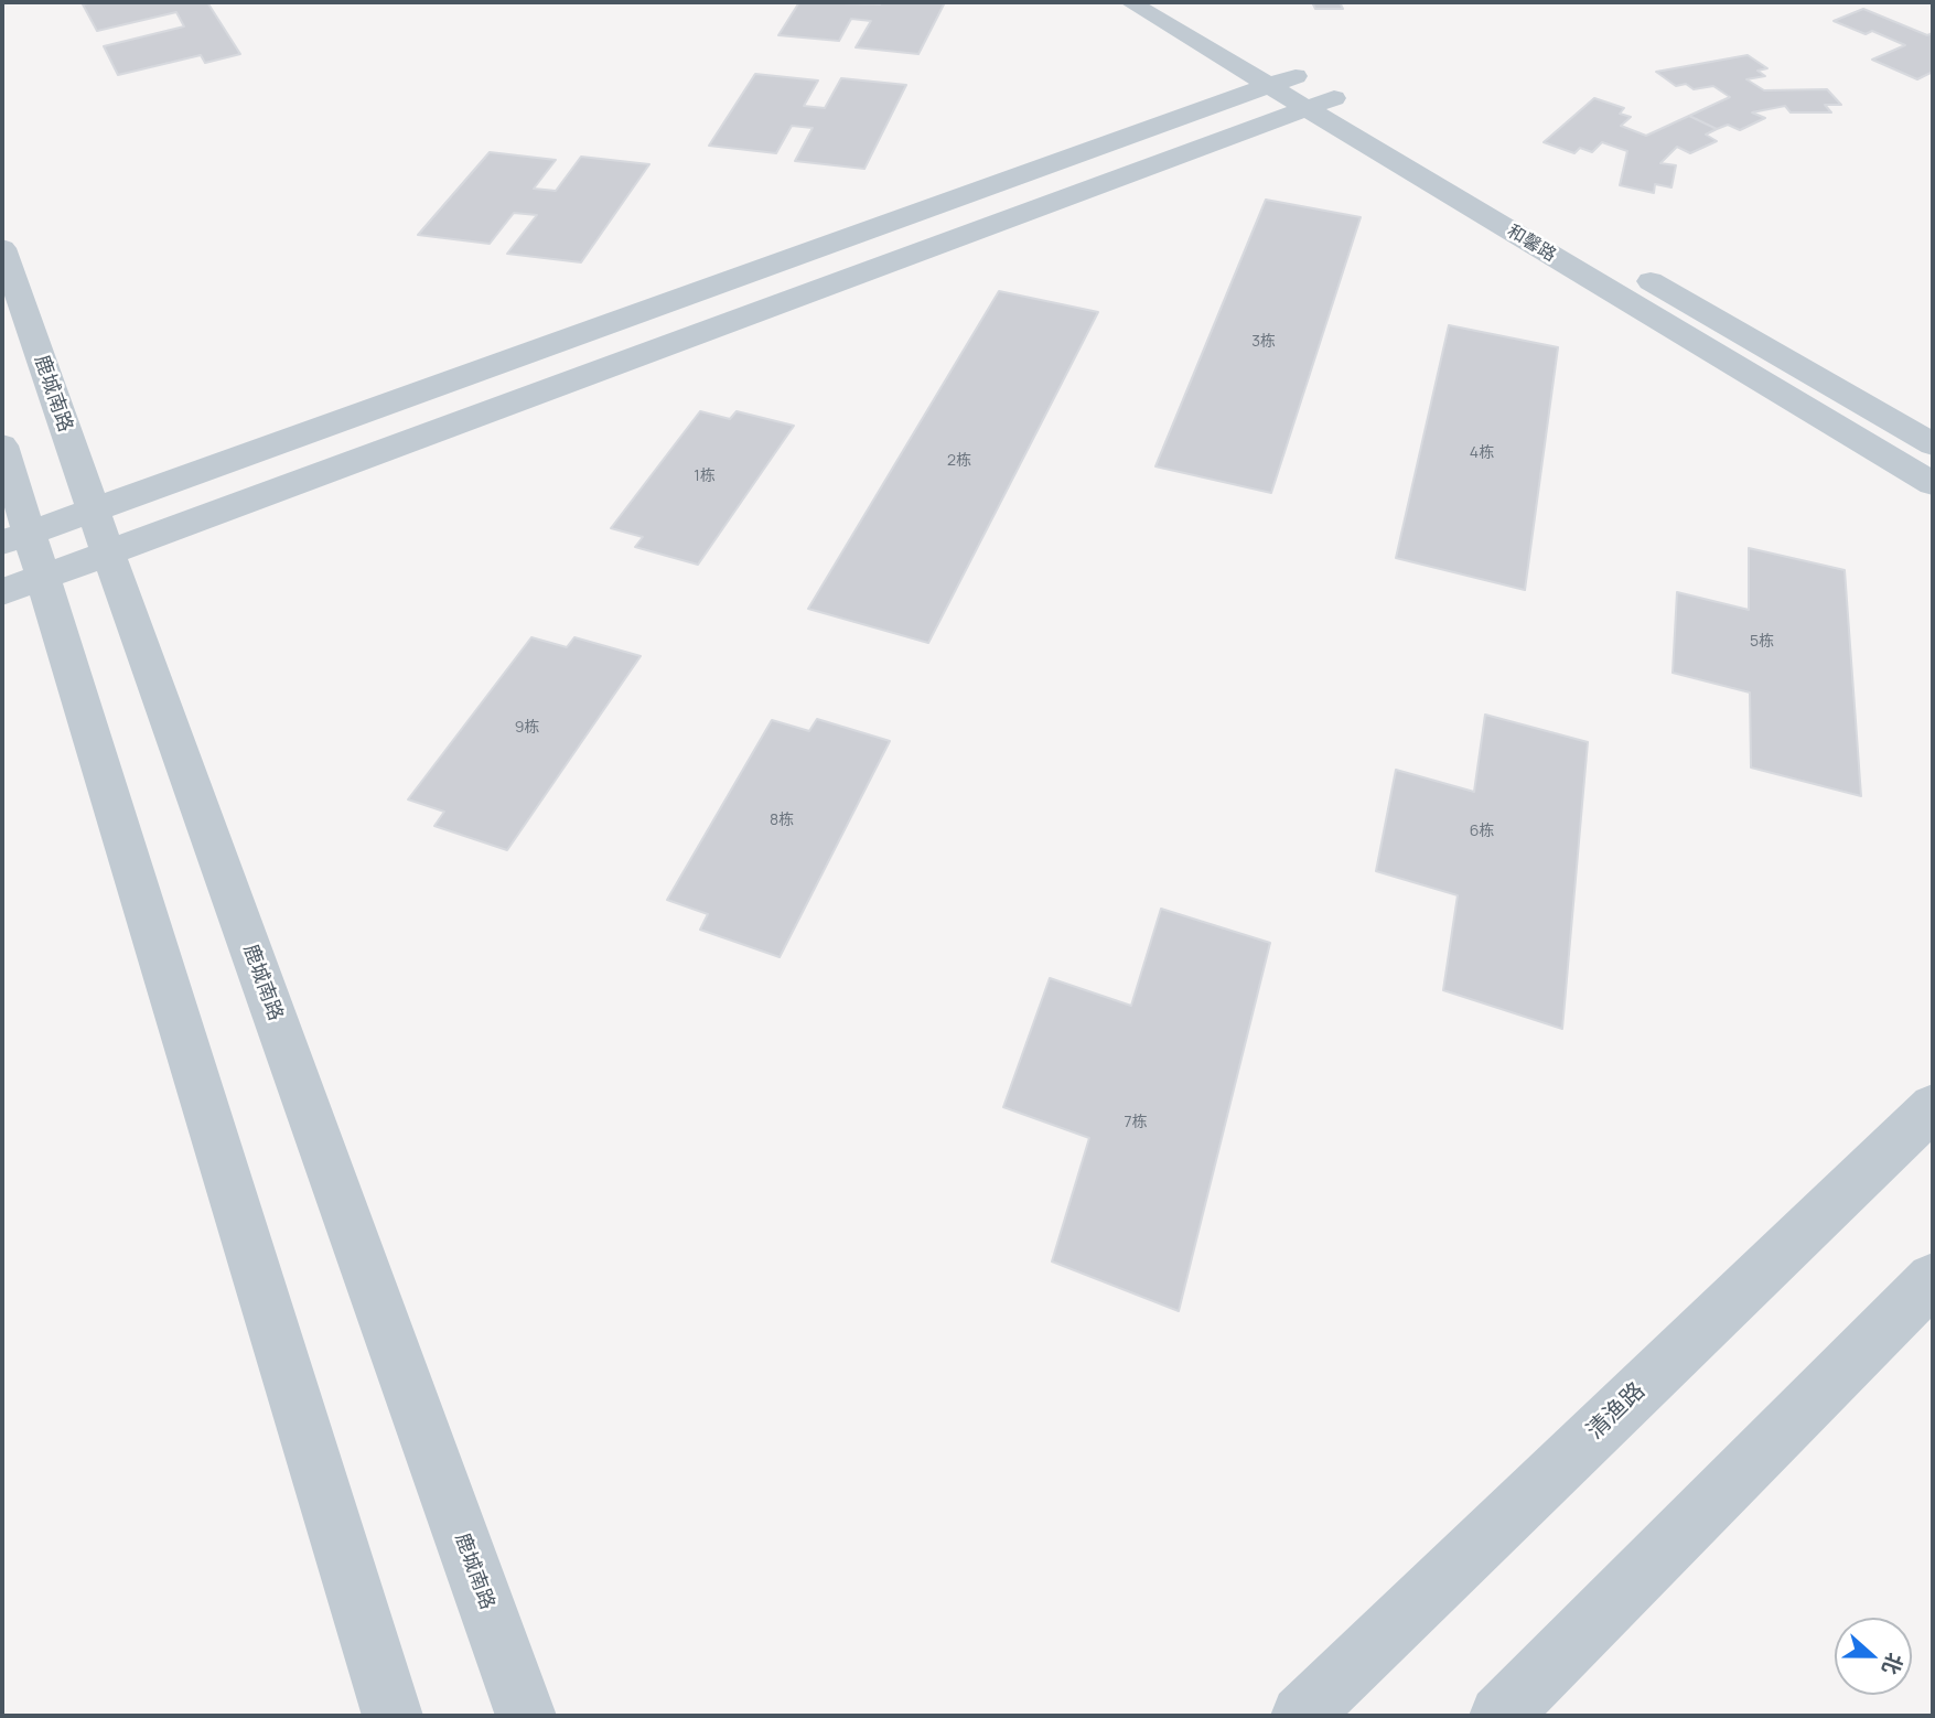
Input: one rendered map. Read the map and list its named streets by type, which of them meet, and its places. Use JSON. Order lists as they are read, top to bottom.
{
  "streets": {
    "street": ["和馨路", "鹿城南路", "清渔路"]
  },
  "house_numbers": [
    "3栋",
    "4栋",
    "2栋",
    "1栋",
    "5栋",
    "9栋",
    "8栋",
    "6栋",
    "7栋"
  ],
  "north": "right"
}
